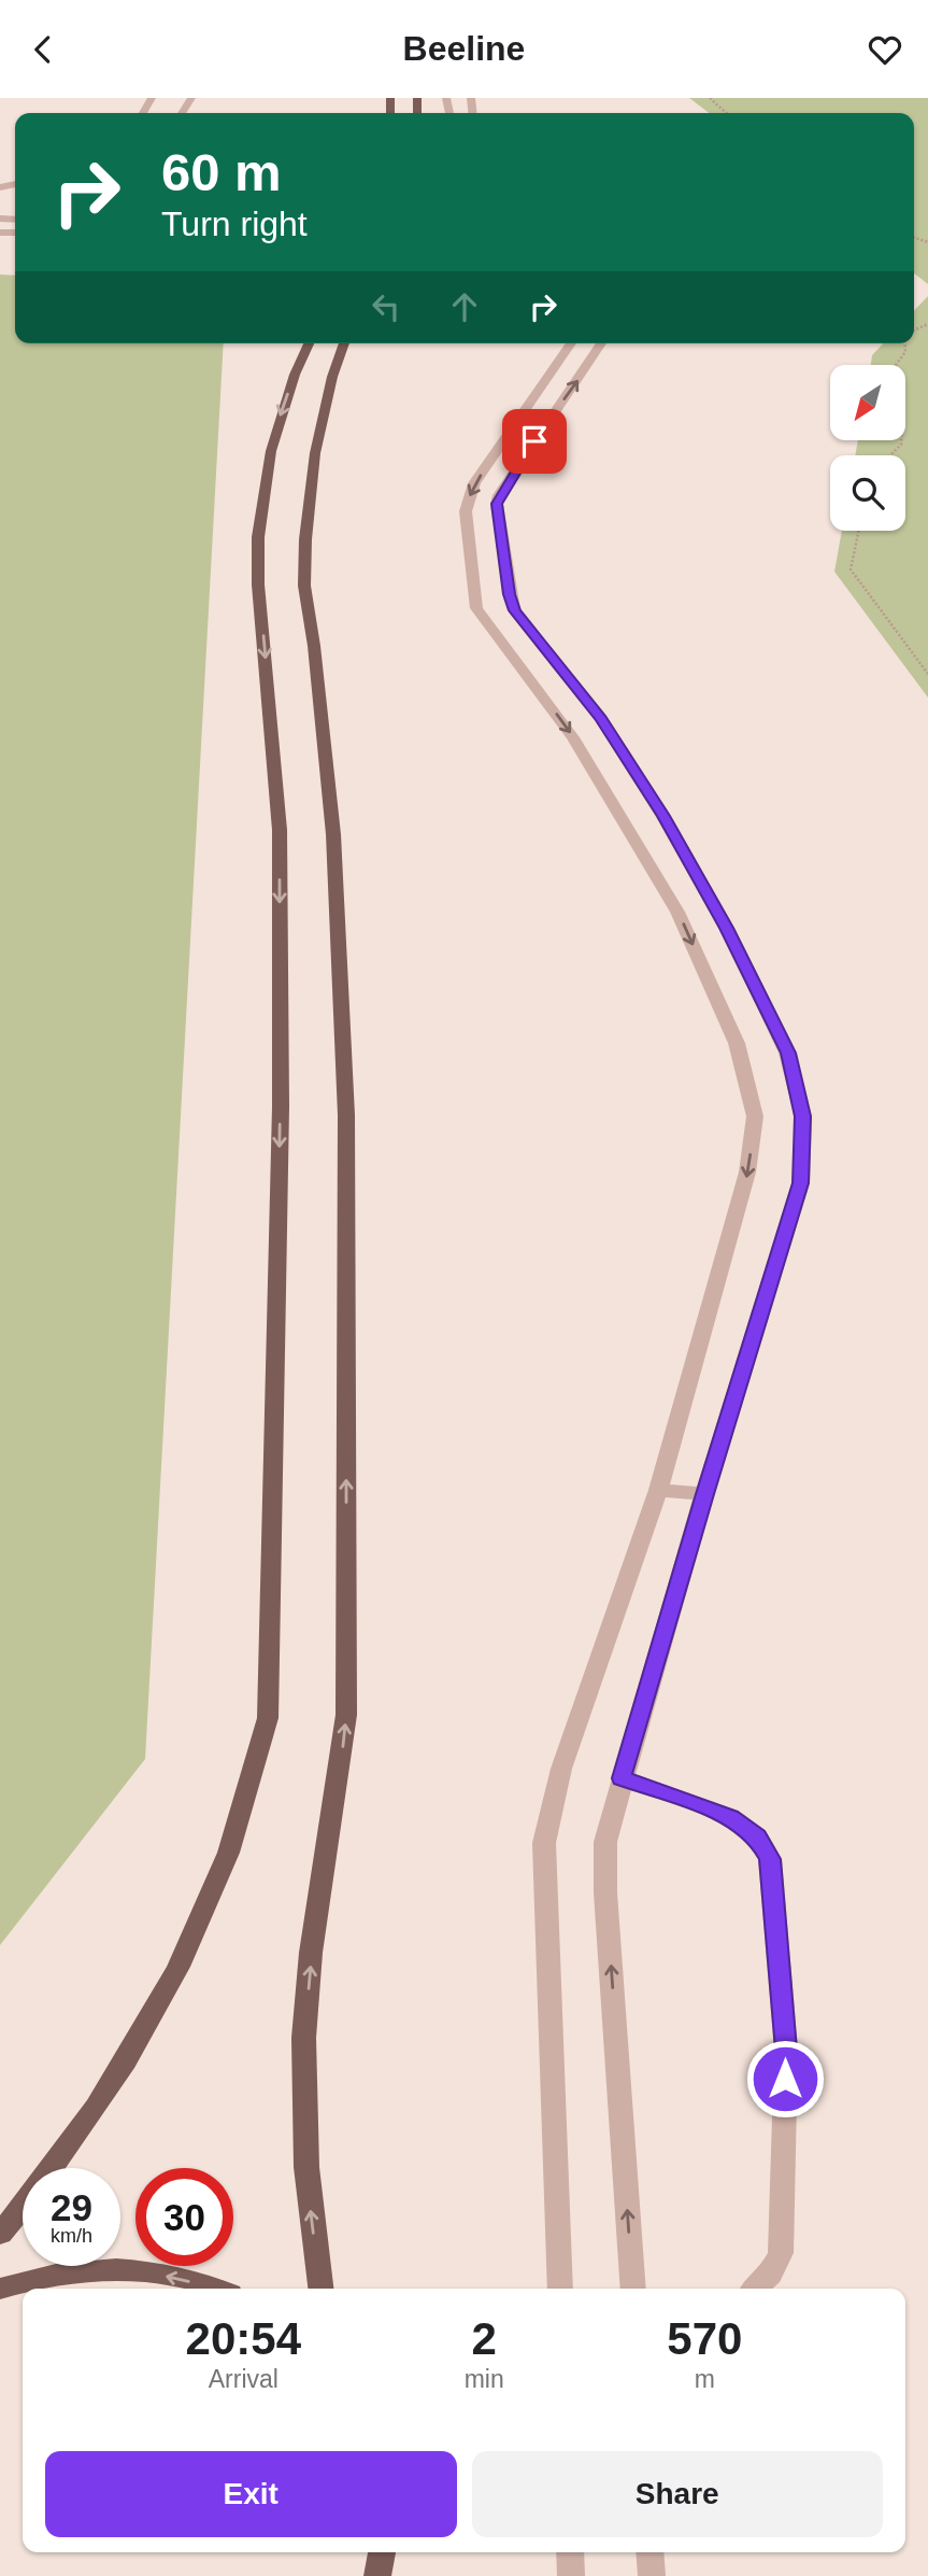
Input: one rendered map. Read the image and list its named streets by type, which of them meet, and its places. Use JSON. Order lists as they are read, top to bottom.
{
  "north": "bottom left",
  "page": {
    "header": "Beeline",
    "turn": ["60 m", "Turn right"],
    "speed": "29 km/h",
    "limit": "30",
    "eta": [
      "20:54",
      "Arrival",
      "2",
      "min",
      "570",
      "m"
    ],
    "buttons": ["Exit", "Share"]
  }
}
